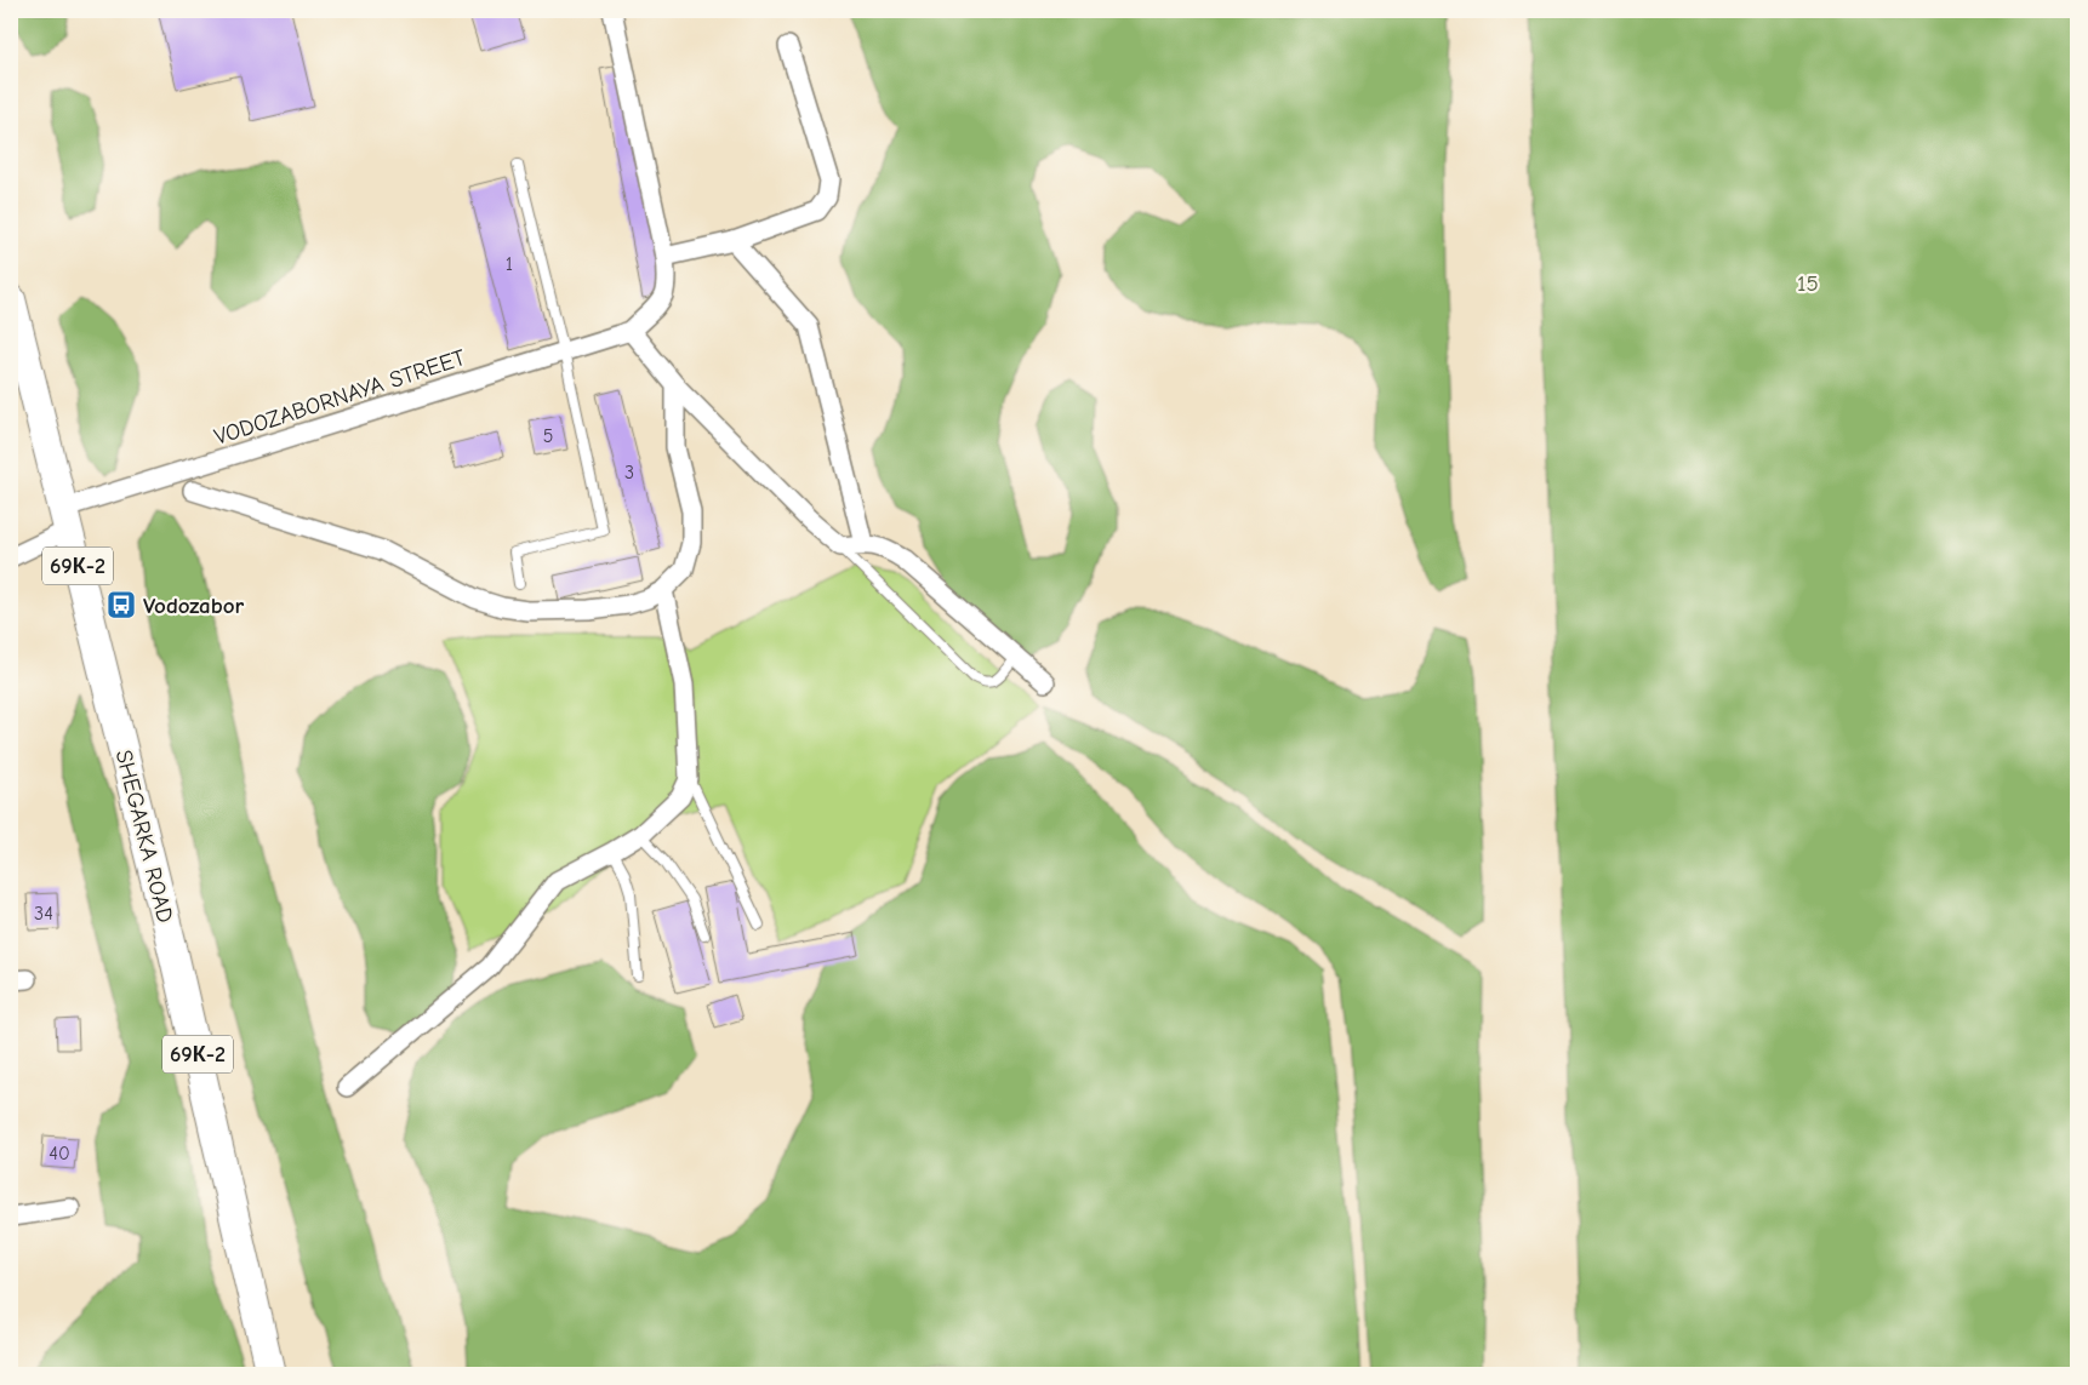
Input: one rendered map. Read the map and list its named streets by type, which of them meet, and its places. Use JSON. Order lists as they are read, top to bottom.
{
  "streets": {
    "main road": ["69К-2", "SHEGARKA ROAD"],
    "street": ["VODOZABORNAYA STREET"]
  },
  "crossings": [
    ["VODOZABORNAYA STREET", "SHEGARKA ROAD"]
  ],
  "parks": ["15"],
  "places": {
    "bus stop": ["Vodozabor"]
  },
  "house_numbers": [
    "1",
    "5",
    "3",
    "34",
    "40"
  ]
}
